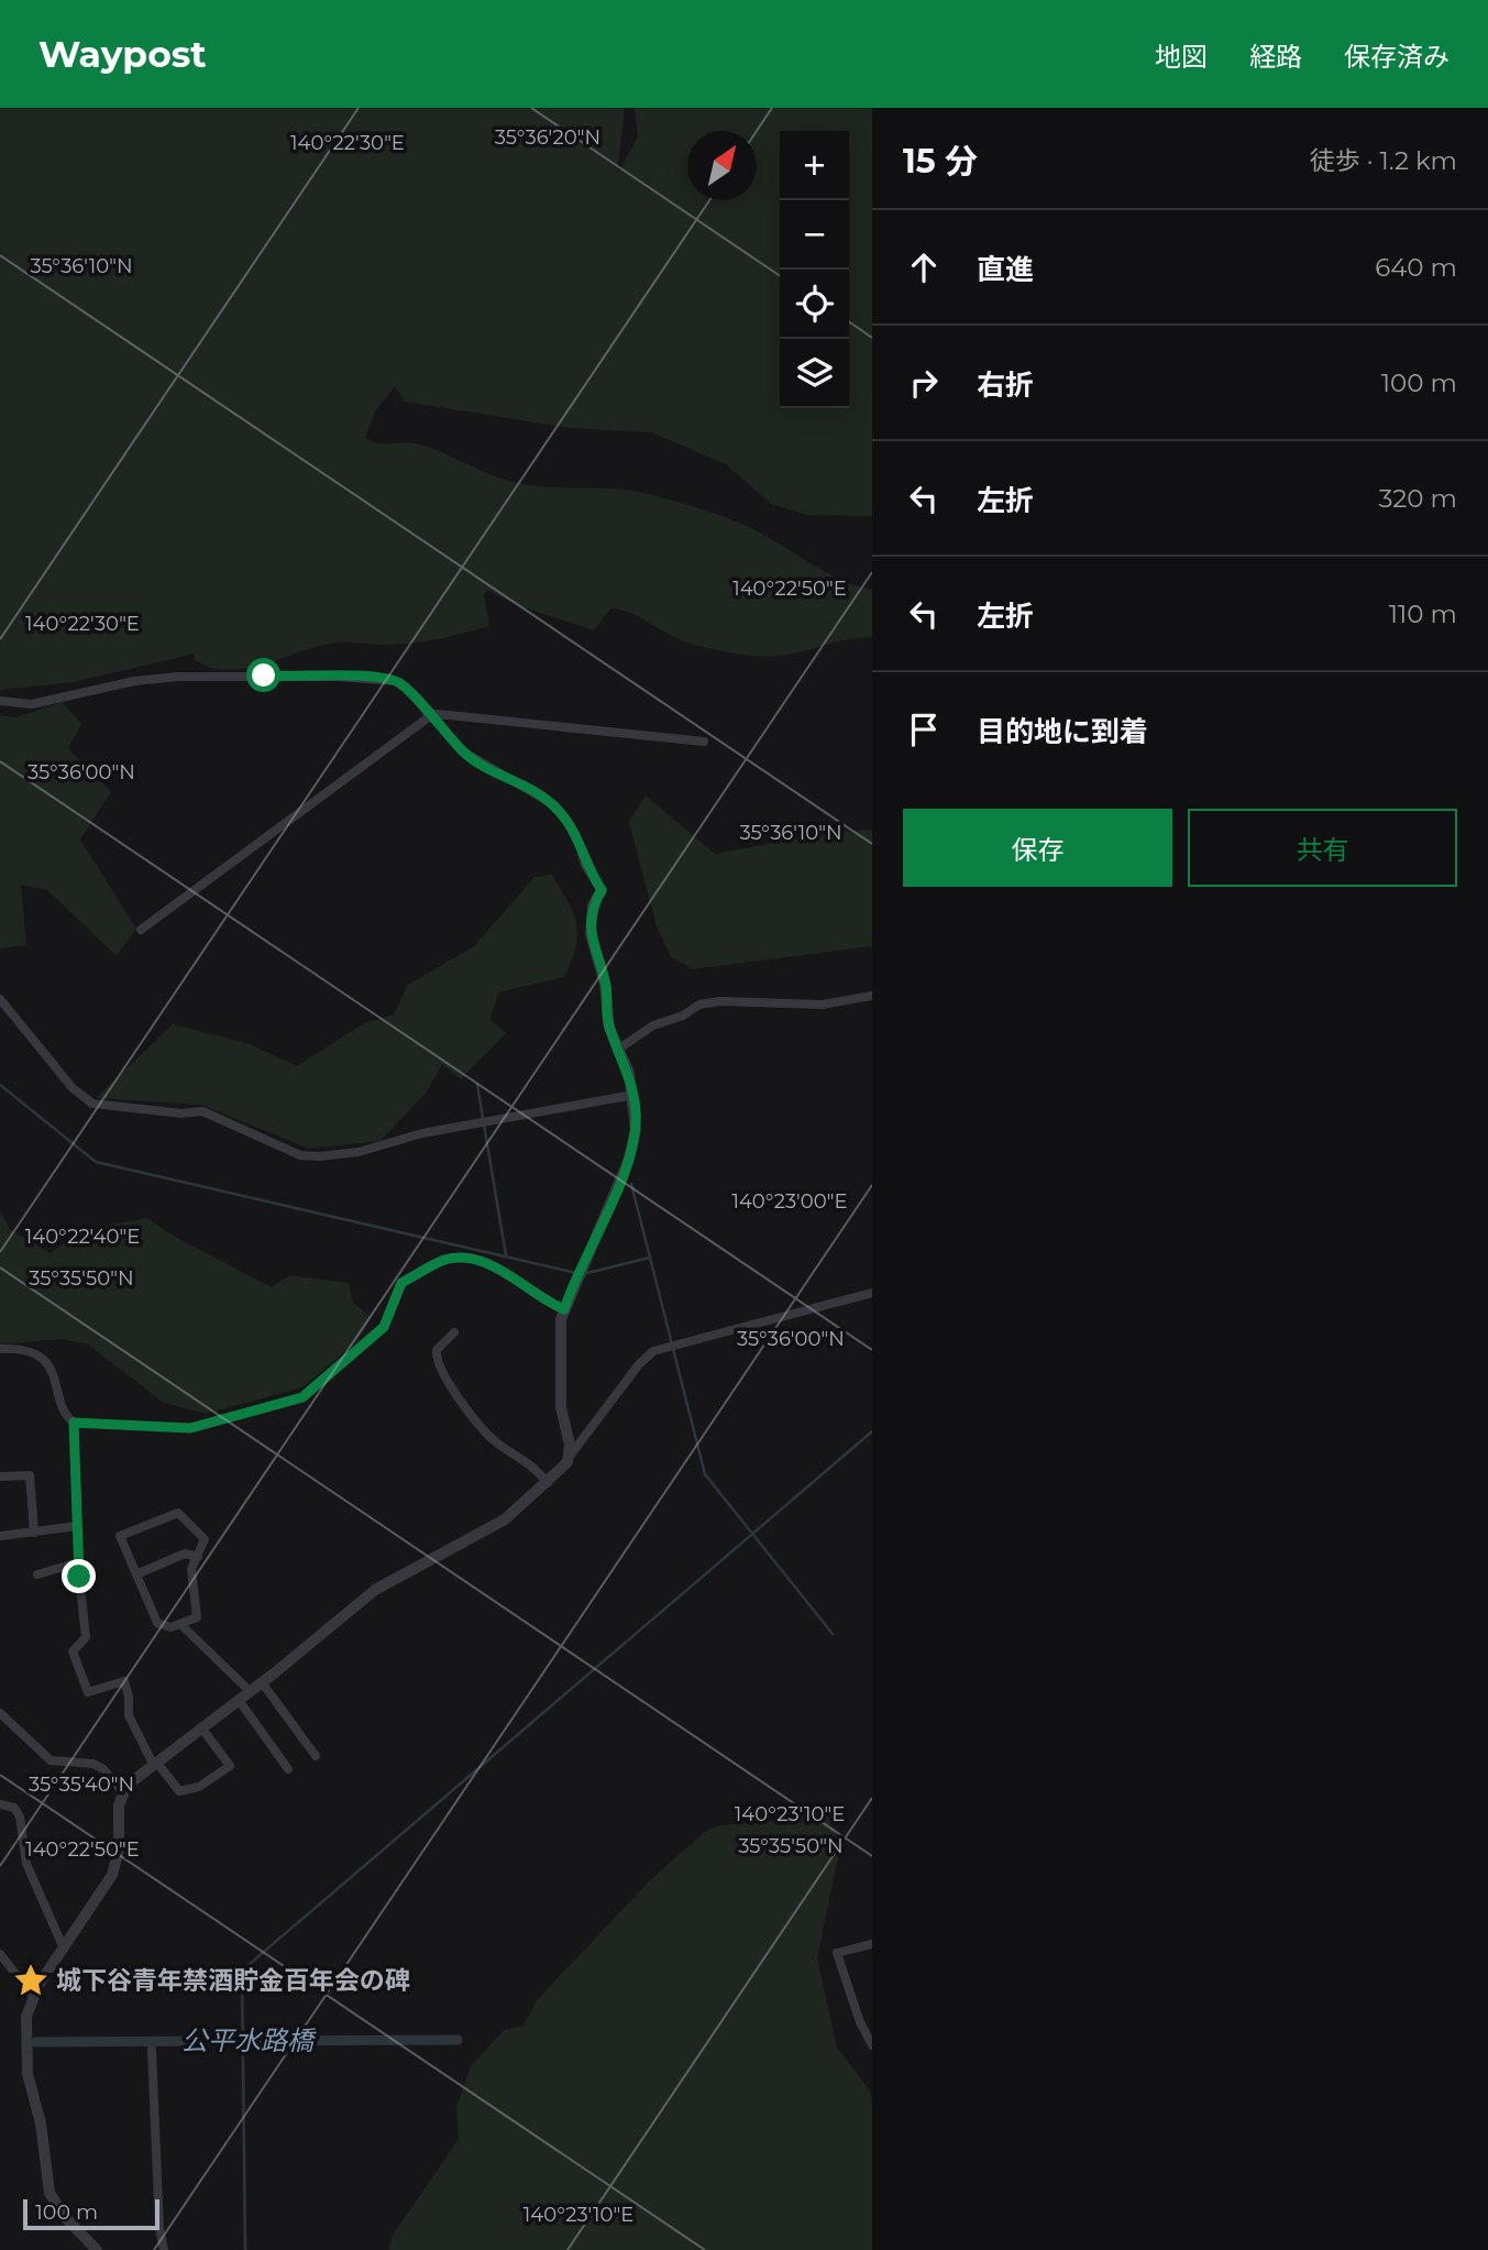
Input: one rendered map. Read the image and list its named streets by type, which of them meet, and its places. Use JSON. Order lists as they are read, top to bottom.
{
  "water": ["公平水路橋"],
  "places": {
    "place": ["城下谷青年禁酒貯金百年会の碑"]
  },
  "scale_bar": "100 m",
  "north": "top right",
  "page": {
    "header": "Waypost",
    "nav": ["地図", "経路", "保存済み"],
    "heading": ["15 分", "徒歩 · 1.2 km"],
    "map_buttons": ["+", "−"],
    "list": [
      ["直進", "640 m"],
      ["右折", "100 m"],
      ["左折", "320 m"],
      ["左折", "110 m"],
      "目的地に到着"
    ],
    "buttons": ["保存", "共有"],
    "scale": "100 m"
  },
  "coordinates": [
    "35°36'20\"N",
    "140°22'30\"E",
    "35°36'10\"N",
    "140°22'50\"E",
    "35°36'00\"N",
    "140°23'00\"E",
    "140°22'40\"E",
    "35°35'50\"N",
    "35°35'40\"N",
    "140°23'10\"E"
  ]
}
